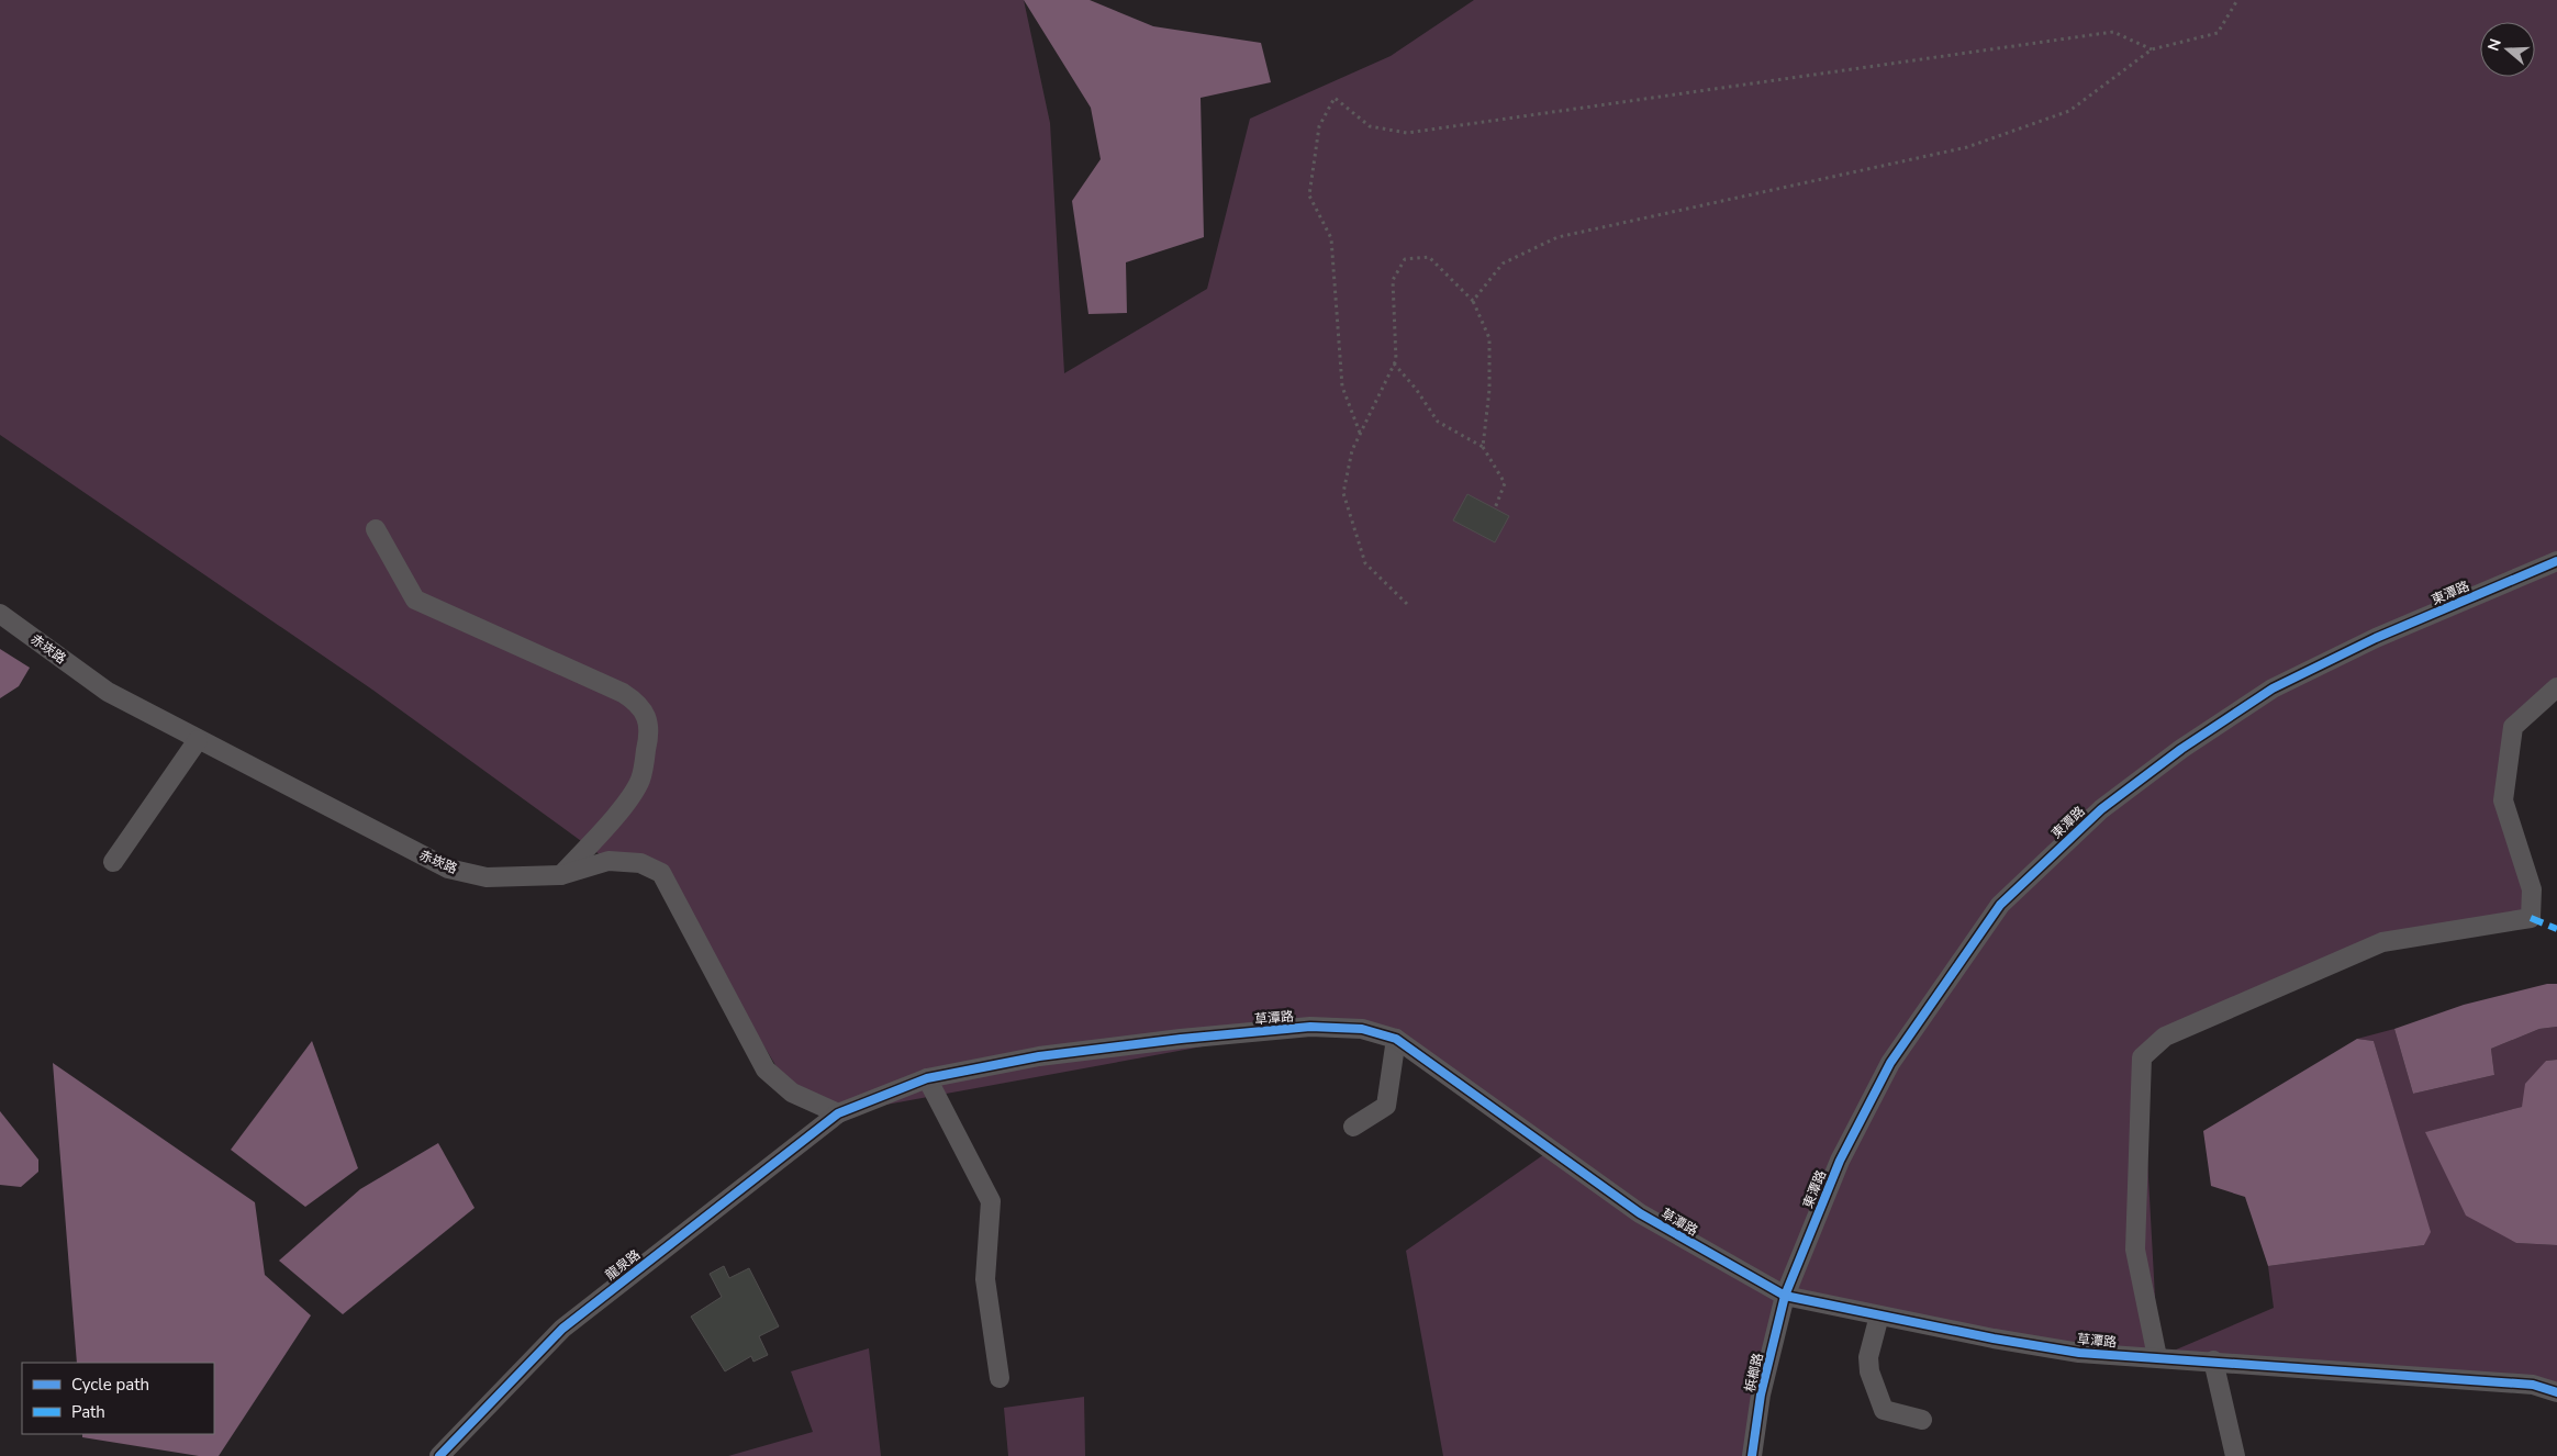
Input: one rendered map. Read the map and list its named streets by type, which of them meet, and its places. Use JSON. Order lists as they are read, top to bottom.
{
  "streets": {
    "street": [
      "東潭路",
      "赤崁路",
      "草潭路",
      "龍泉路",
      "梹榔路"
    ]
  },
  "crossings": [
    ["東潭路", "草潭路"],
    ["東潭路", "梹榔路"],
    ["赤崁路", "草潭路"],
    ["赤崁路", "龍泉路"],
    ["草潭路", "龍泉路"],
    ["草潭路", "梹榔路"]
  ],
  "legend": ["Cycle path", "Path"],
  "north": "left"
}
